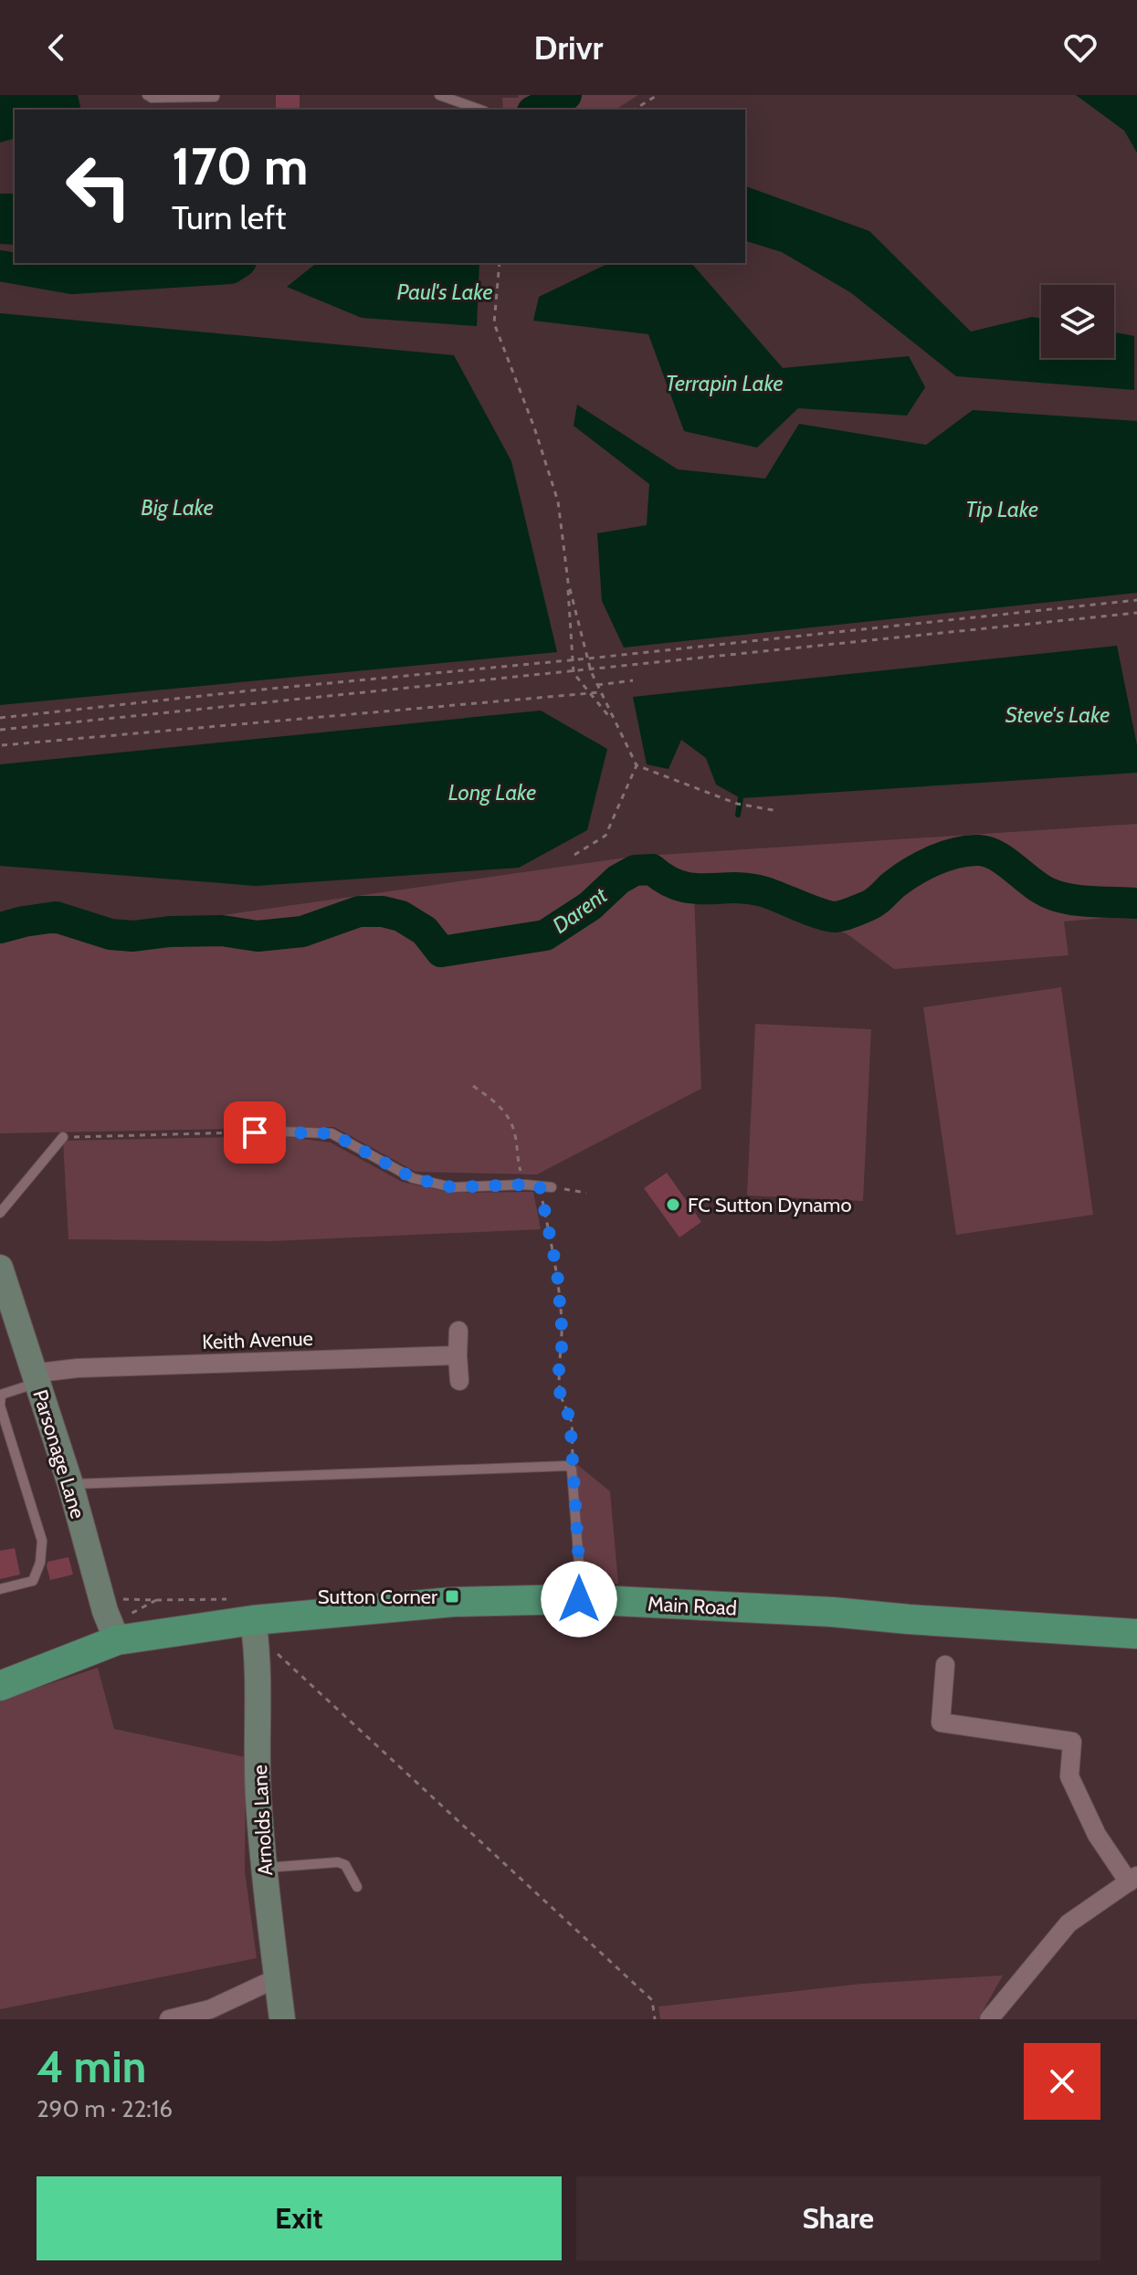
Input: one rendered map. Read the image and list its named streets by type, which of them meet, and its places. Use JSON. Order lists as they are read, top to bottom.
{
  "streets": {
    "main road": ["Main Road"],
    "street": ["Keith Avenue", "Parsonage Lane", "Arnolds Lane"]
  },
  "crossings": [
    ["Keith Avenue", "Parsonage Lane"],
    ["Parsonage Lane", "Main Road"],
    ["Main Road", "Arnolds Lane"]
  ],
  "water": [
    "Paul's Lake",
    "Terrapin Lake",
    "Big Lake",
    "Tip Lake",
    "Steve's Lake",
    "Long Lake",
    "Darent"
  ],
  "places": {
    "other": ["FC Sutton Dynamo"],
    "transit": ["Sutton Corner"]
  },
  "page": {
    "header": "Drivr",
    "turn": ["170 m", "Turn left"],
    "heading": ["4 min", "290 m · 22:16"],
    "buttons": ["Exit", "Share"]
  }
}
